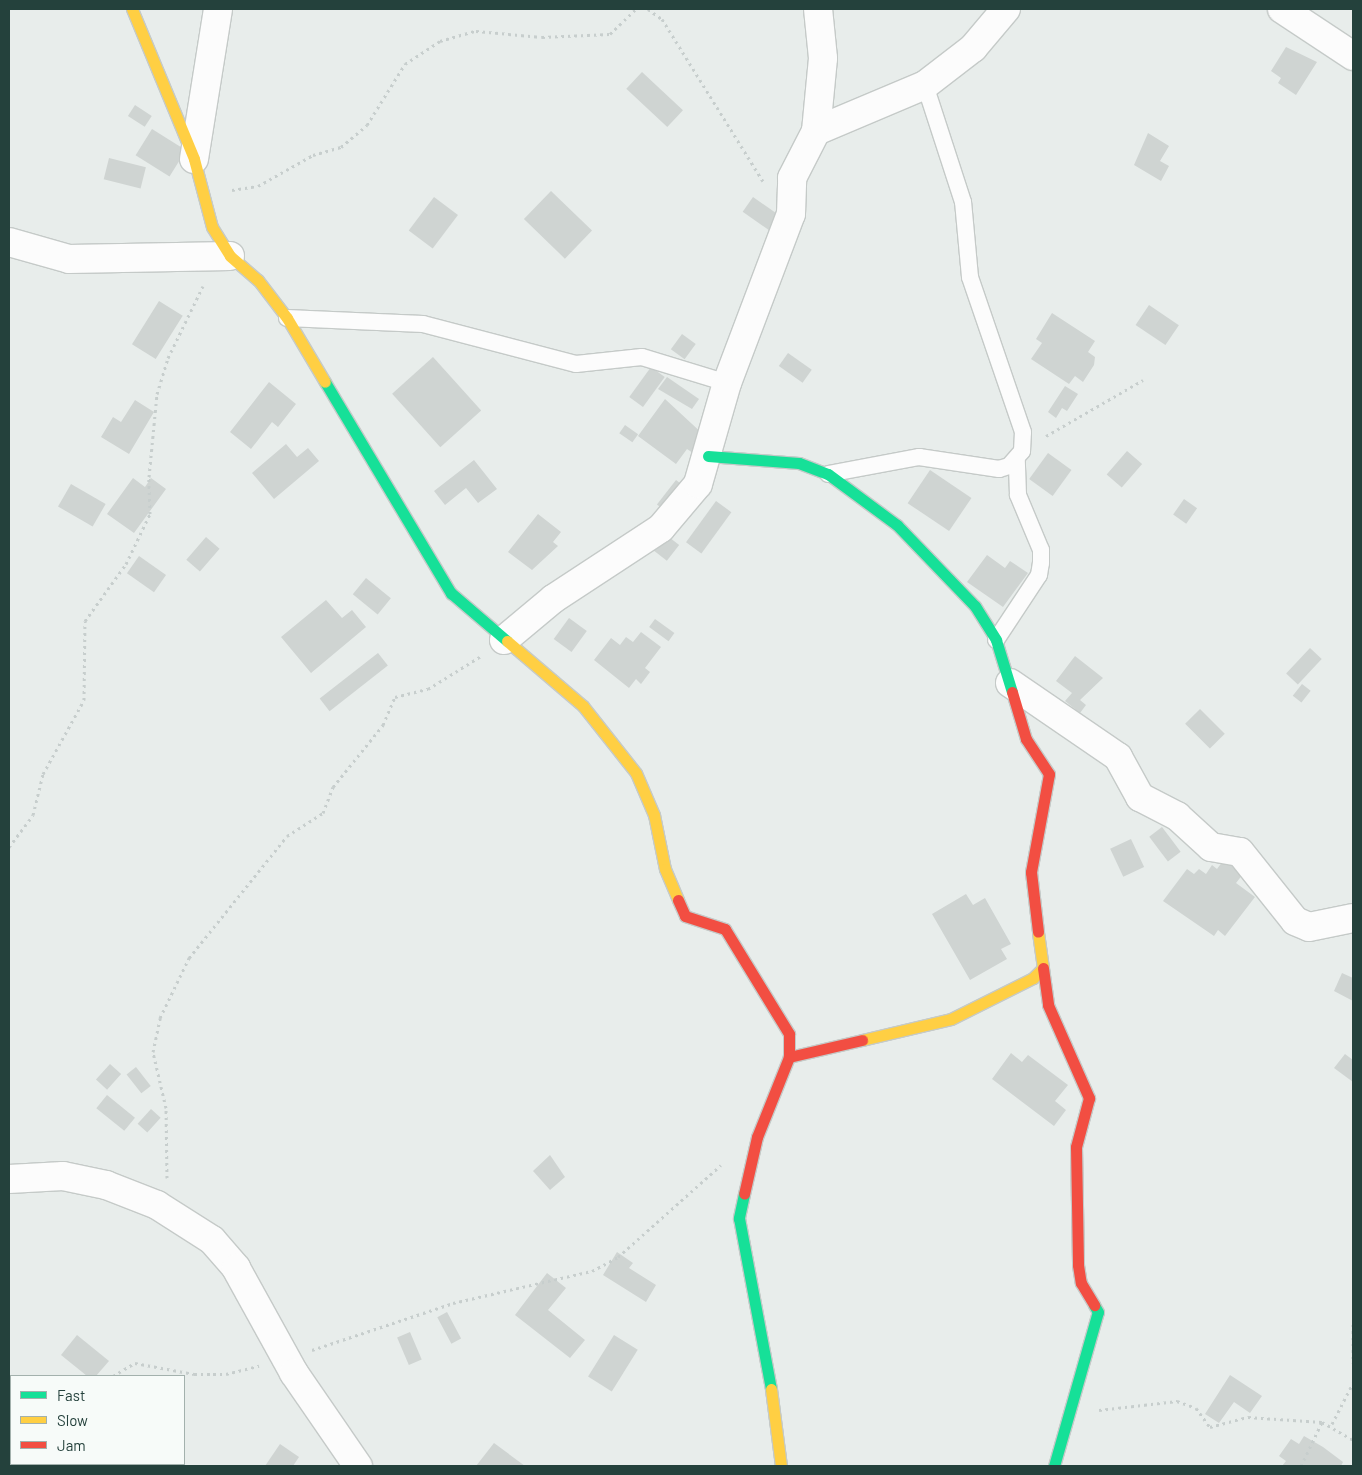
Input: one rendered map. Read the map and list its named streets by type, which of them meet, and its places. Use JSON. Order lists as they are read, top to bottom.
{
  "legend": ["Fast", "Slow", "Jam"]
}
